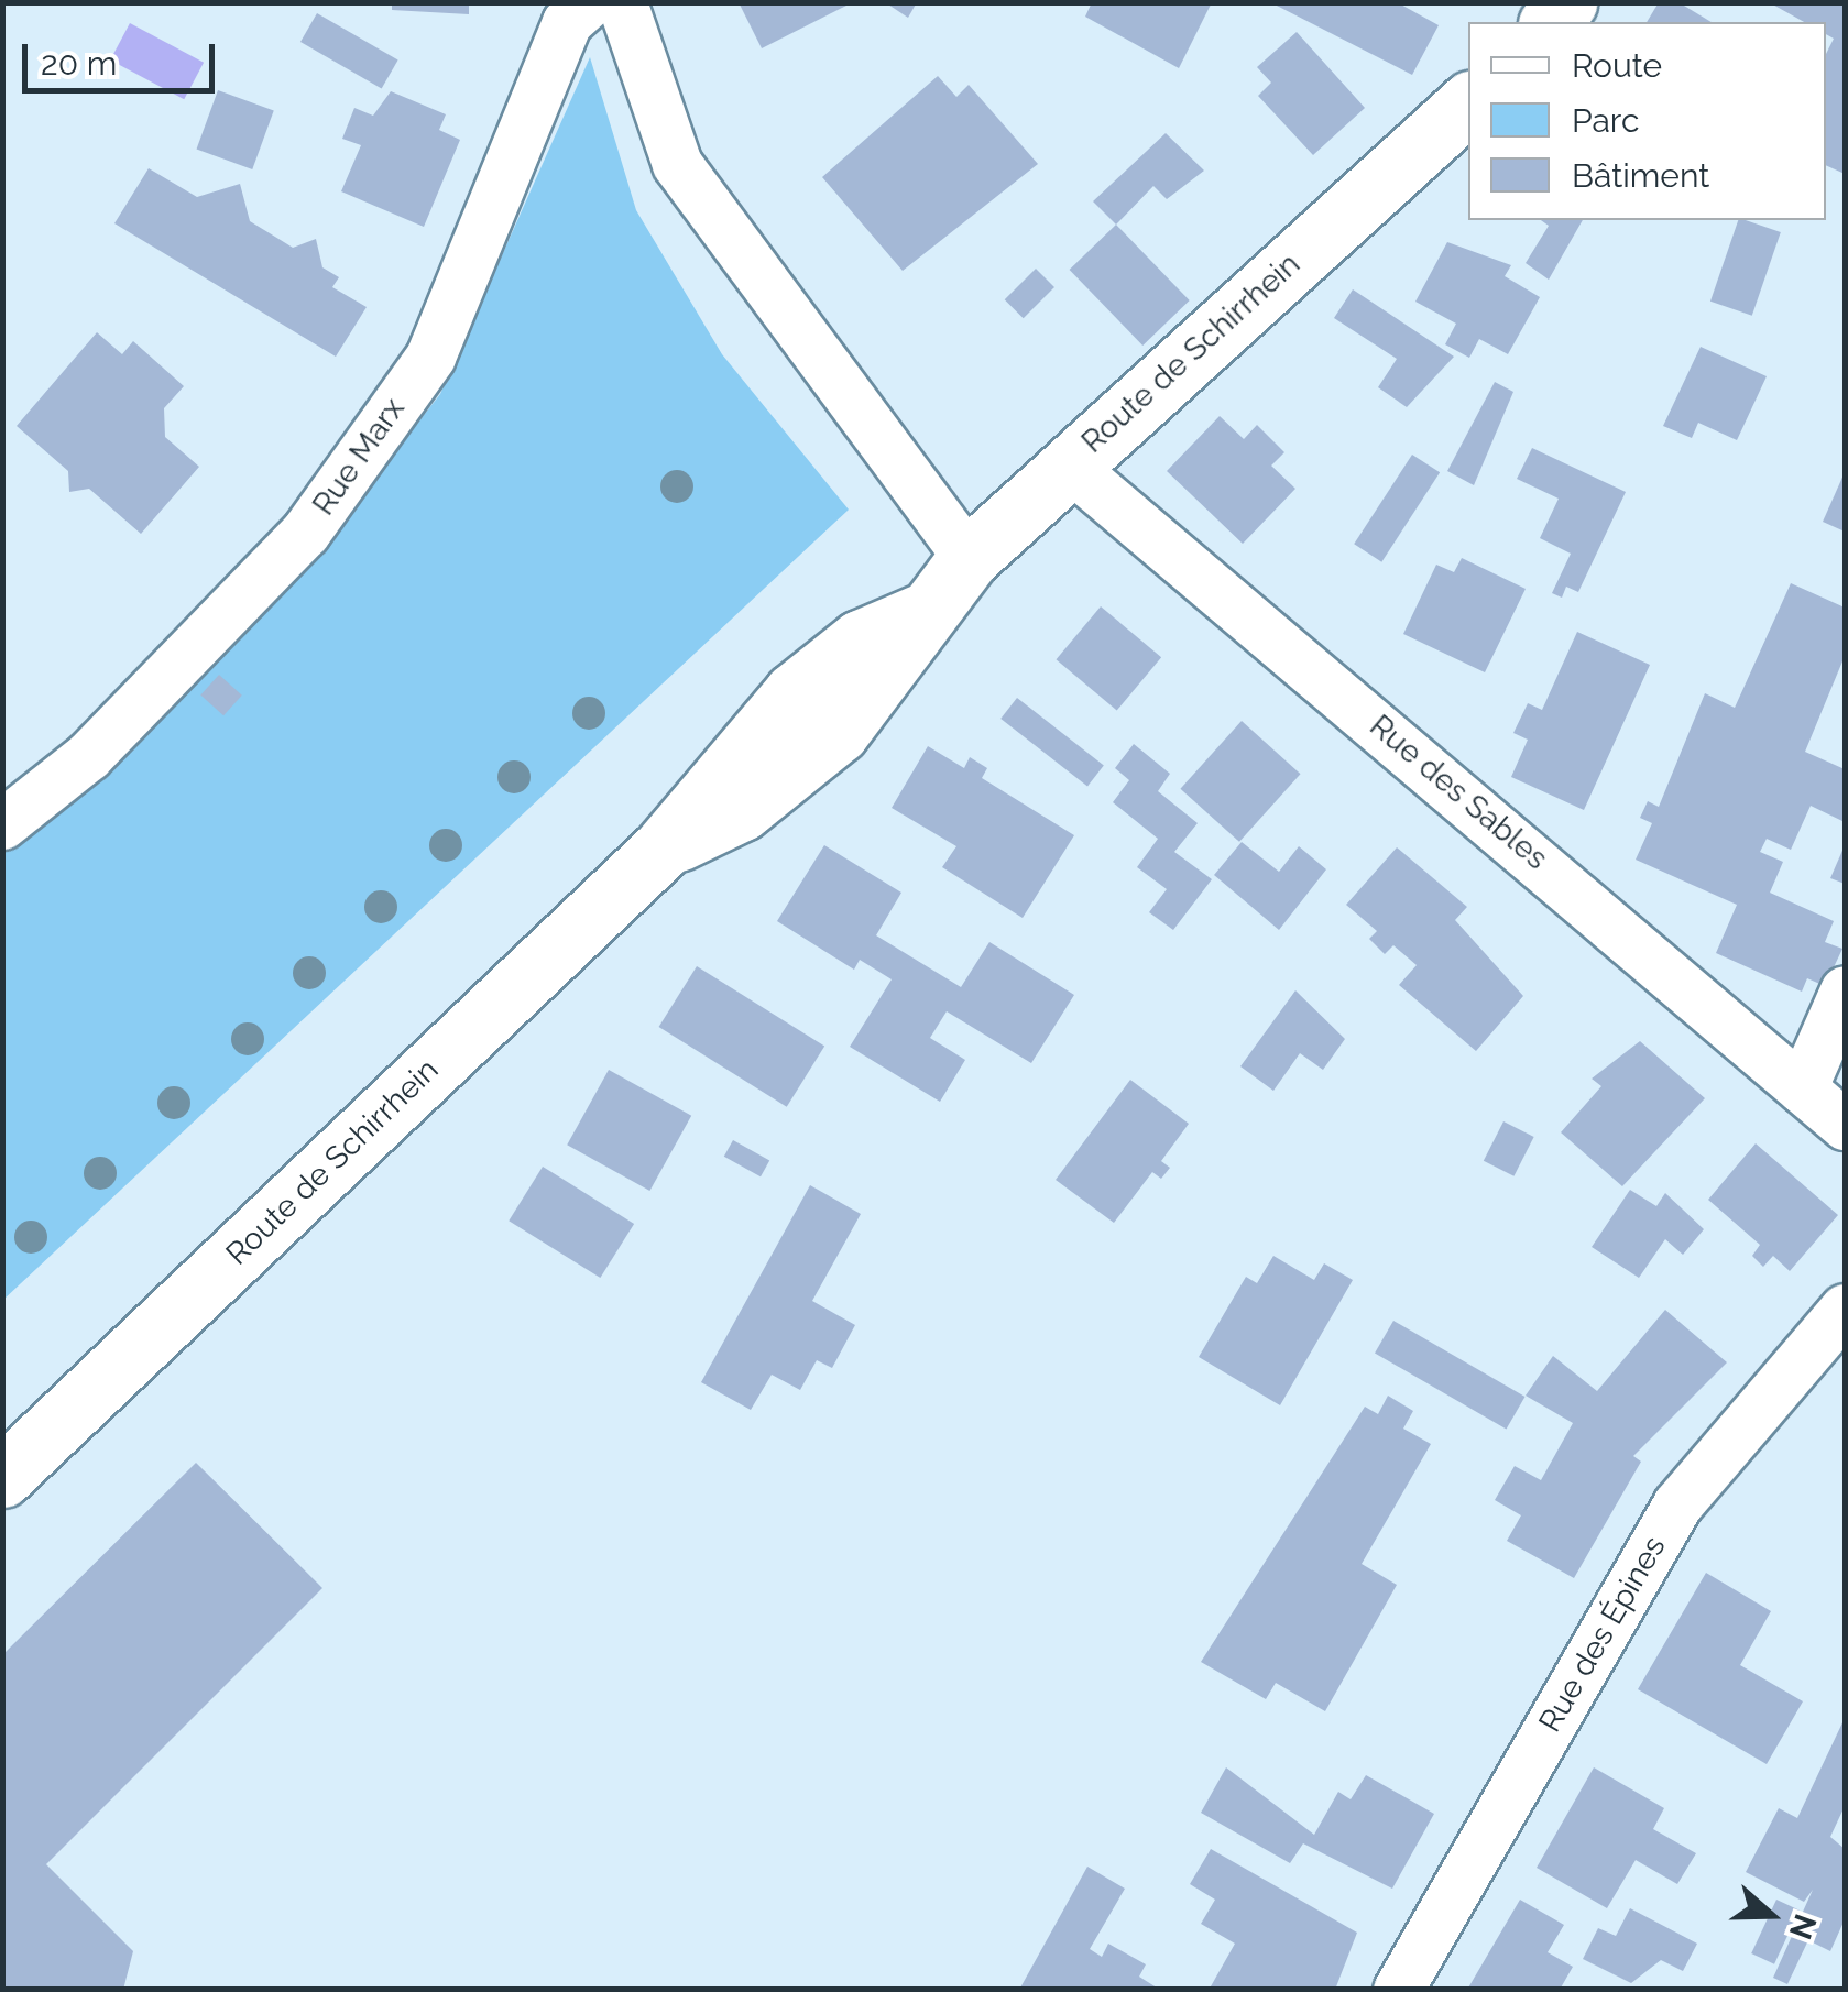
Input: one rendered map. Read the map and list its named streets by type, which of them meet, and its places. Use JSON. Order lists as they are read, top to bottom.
{
  "streets": {
    "street": [
      "Route de Schirrhein",
      "Rue Marx",
      "Rue des Sables",
      "Rue des Épines"
    ]
  },
  "crossings": [
    ["Route de Schirrhein", "Rue des Sables"]
  ],
  "legend": ["Route", "Parc", "Bâtiment"],
  "scale_bar": "20 m",
  "north": "right"
}
